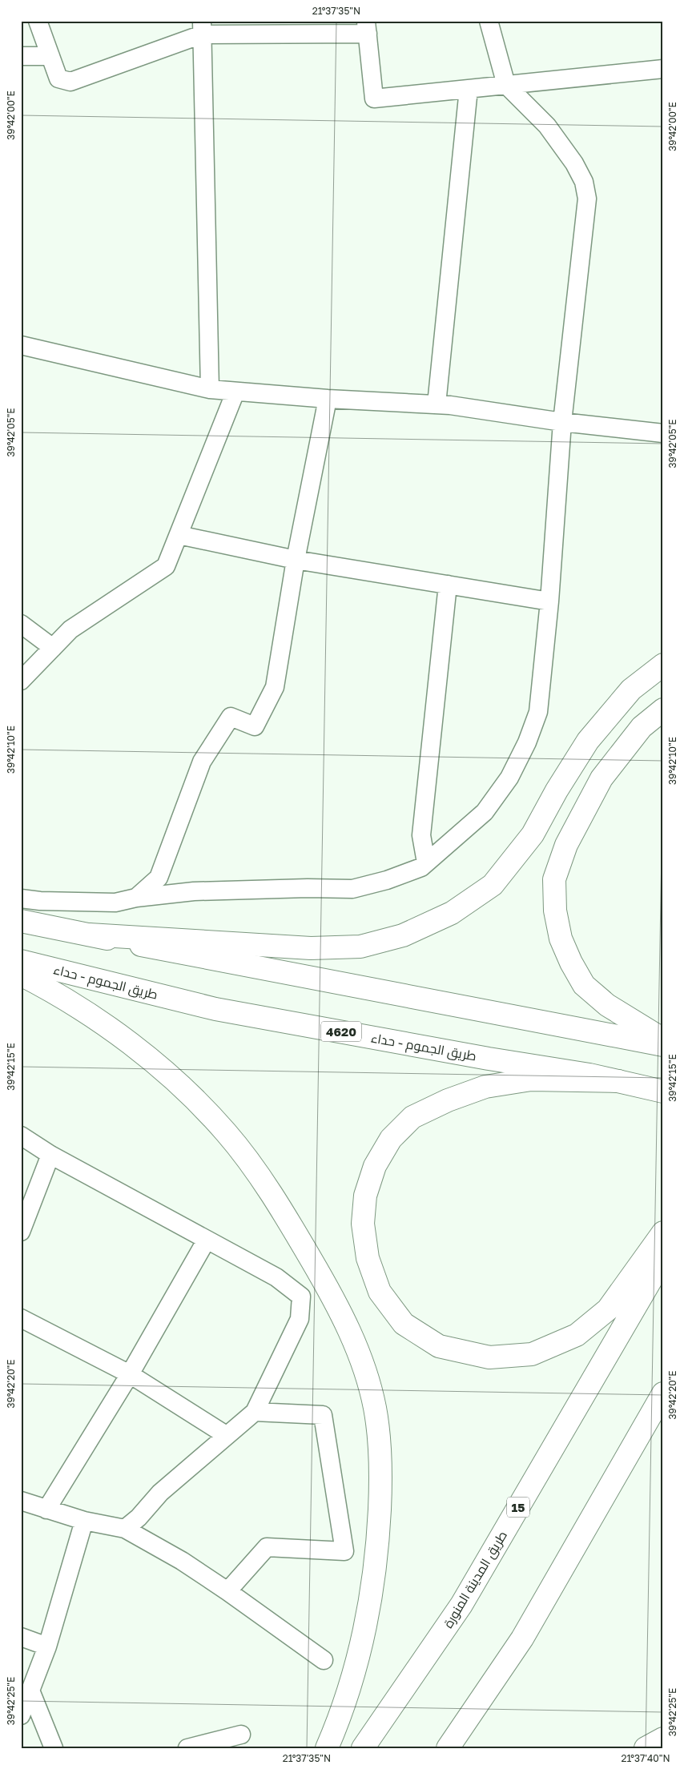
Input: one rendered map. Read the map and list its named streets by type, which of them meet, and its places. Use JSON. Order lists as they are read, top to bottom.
{
  "streets": {
    "main road": [
      "طريق الجموم - حداء",
      "4620",
      "15",
      "طريق المدينة المنورة"
    ]
  },
  "coordinates": [
    "21°37'35\"N",
    "39°42'00\"E",
    "39°42'05\"E",
    "39°42'10\"E",
    "39°42'15\"E",
    "39°42'20\"E",
    "39°42'25\"E",
    "21°37'40\"N"
  ]
}
